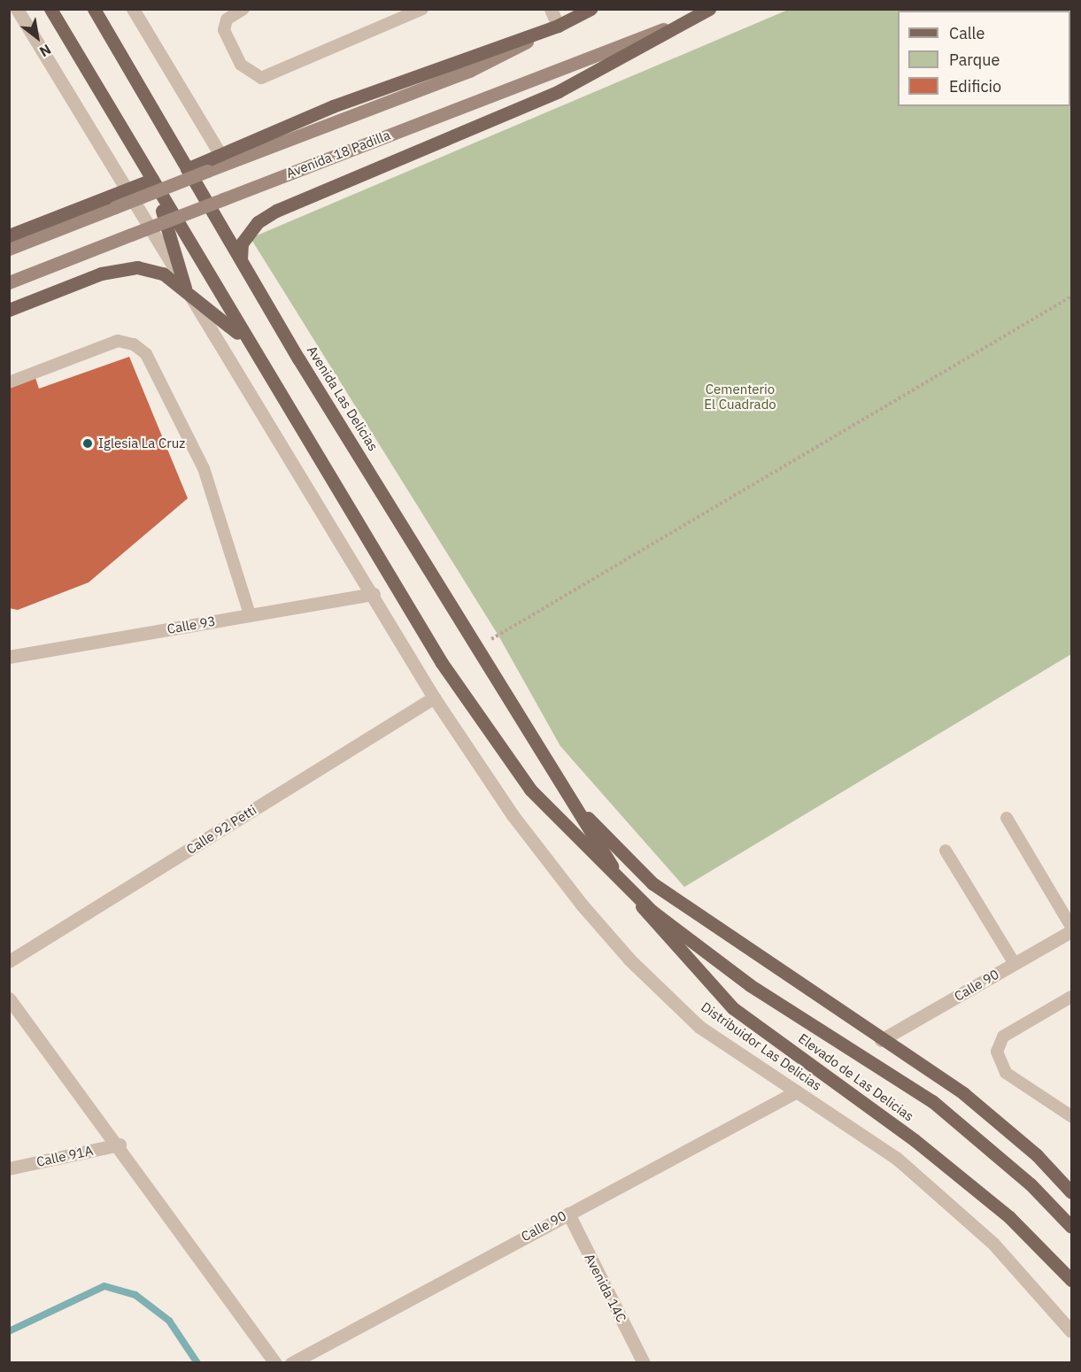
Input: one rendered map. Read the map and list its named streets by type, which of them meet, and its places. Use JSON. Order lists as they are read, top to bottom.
{
  "streets": {
    "main road": ["Avenida Las Delicias", "Elevado de Las Delicias"],
    "street": [
      "Avenida 18 Padilla",
      "Calle 93",
      "Calle 92 Petti",
      "Calle 90",
      "Distribuidor Las Delicias",
      "Calle 91A",
      "Avenida 14C"
    ]
  },
  "crossings": [
    ["Avenida Las Delicias", "Elevado de Las Delicias"],
    ["Calle 92 Petti", "Distribuidor Las Delicias"],
    ["Calle 90", "Distribuidor Las Delicias"],
    ["Calle 90", "Avenida 14C"]
  ],
  "parks": ["Cementerio El Cuadrado"],
  "places": ["Iglesia La Cruz"],
  "legend": ["Calle", "Parque", "Edificio"],
  "north": "bottom right"
}
